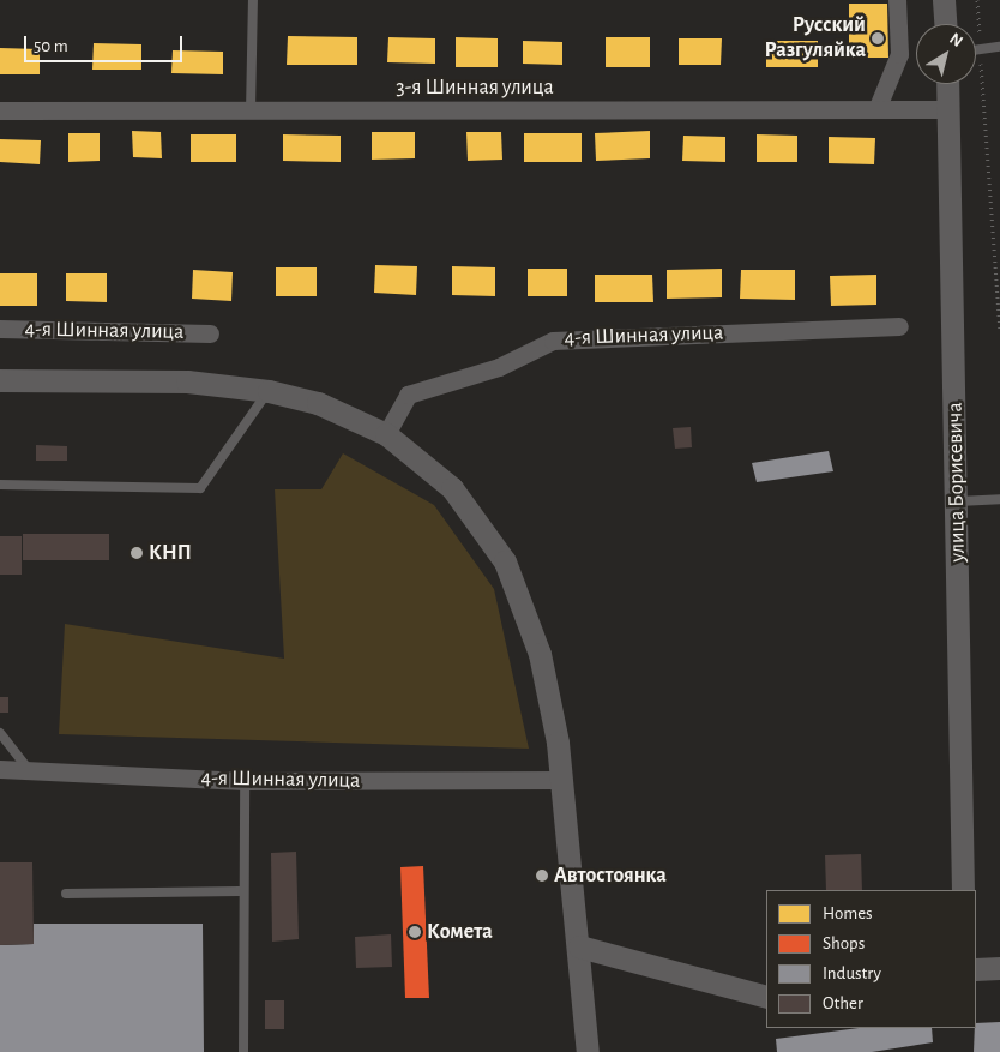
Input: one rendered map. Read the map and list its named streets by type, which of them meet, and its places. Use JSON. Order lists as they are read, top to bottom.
{
  "streets": {
    "street": ["3-я Шинная улица", "4-я Шинная улица", "улица Борисевича"]
  },
  "crossings": [
    ["3-я Шинная улица", "улица Борисевича"]
  ],
  "places": [
    "Русский Разгуляйка",
    "КНП",
    "Автостоянка",
    "Комета"
  ],
  "legend": [
    "Homes",
    "Shops",
    "Industry",
    "Other"
  ],
  "scale_bar": "50 m",
  "north": "top right"
}
